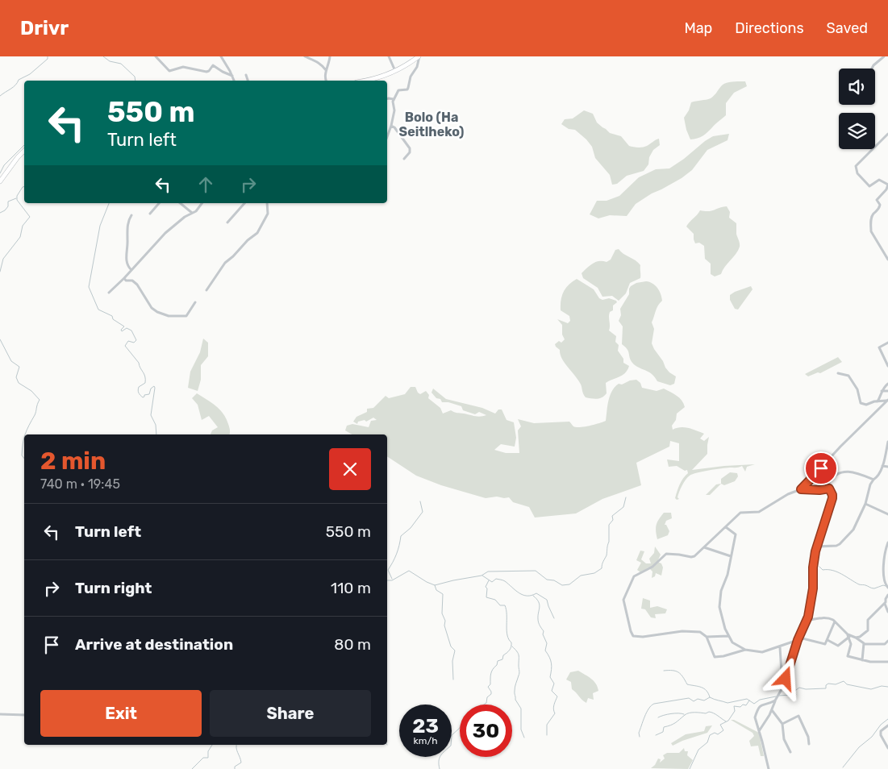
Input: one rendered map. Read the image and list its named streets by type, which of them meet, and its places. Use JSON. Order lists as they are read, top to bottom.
{
  "districts": ["Bolo (Ha Seitlheko)"],
  "page": {
    "header": "Drivr",
    "nav": ["Map", "Directions", "Saved"],
    "turn": ["550 m", "Turn left"],
    "heading": ["2 min", "740 m · 19:45"],
    "list": [
      {
        "name": "Turn left",
        "value": "550 m"
      },
      {
        "name": "Turn right",
        "value": "110 m"
      },
      {
        "name": "Arrive at destination",
        "value": "80 m"
      }
    ],
    "buttons": ["Exit", "Share"],
    "speed": "23 km/h",
    "limit": "30"
  }
}
